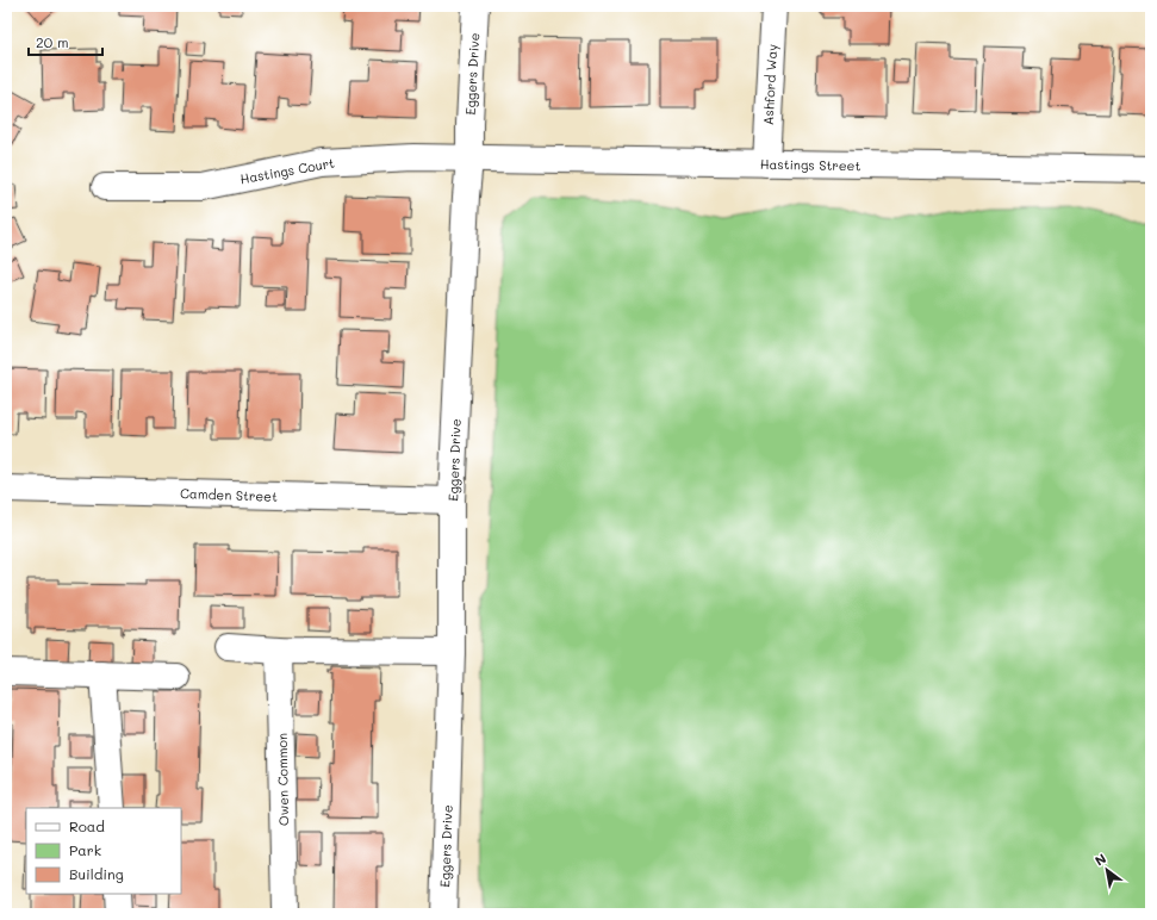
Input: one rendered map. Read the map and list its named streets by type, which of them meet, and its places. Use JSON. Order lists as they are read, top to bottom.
{
  "streets": {
    "street": [
      "Eggers Drive",
      "Ashford Way",
      "Hastings Street",
      "Hastings Court",
      "Camden Street",
      "Owen Common"
    ]
  },
  "crossings": [
    ["Eggers Drive", "Hastings Street"],
    ["Eggers Drive", "Hastings Court"],
    ["Eggers Drive", "Camden Street"],
    ["Ashford Way", "Hastings Street"],
    ["Hastings Street", "Hastings Court"]
  ],
  "legend": ["Road", "Park", "Building"],
  "scale_bar": "20 m",
  "north": "top left"
}
